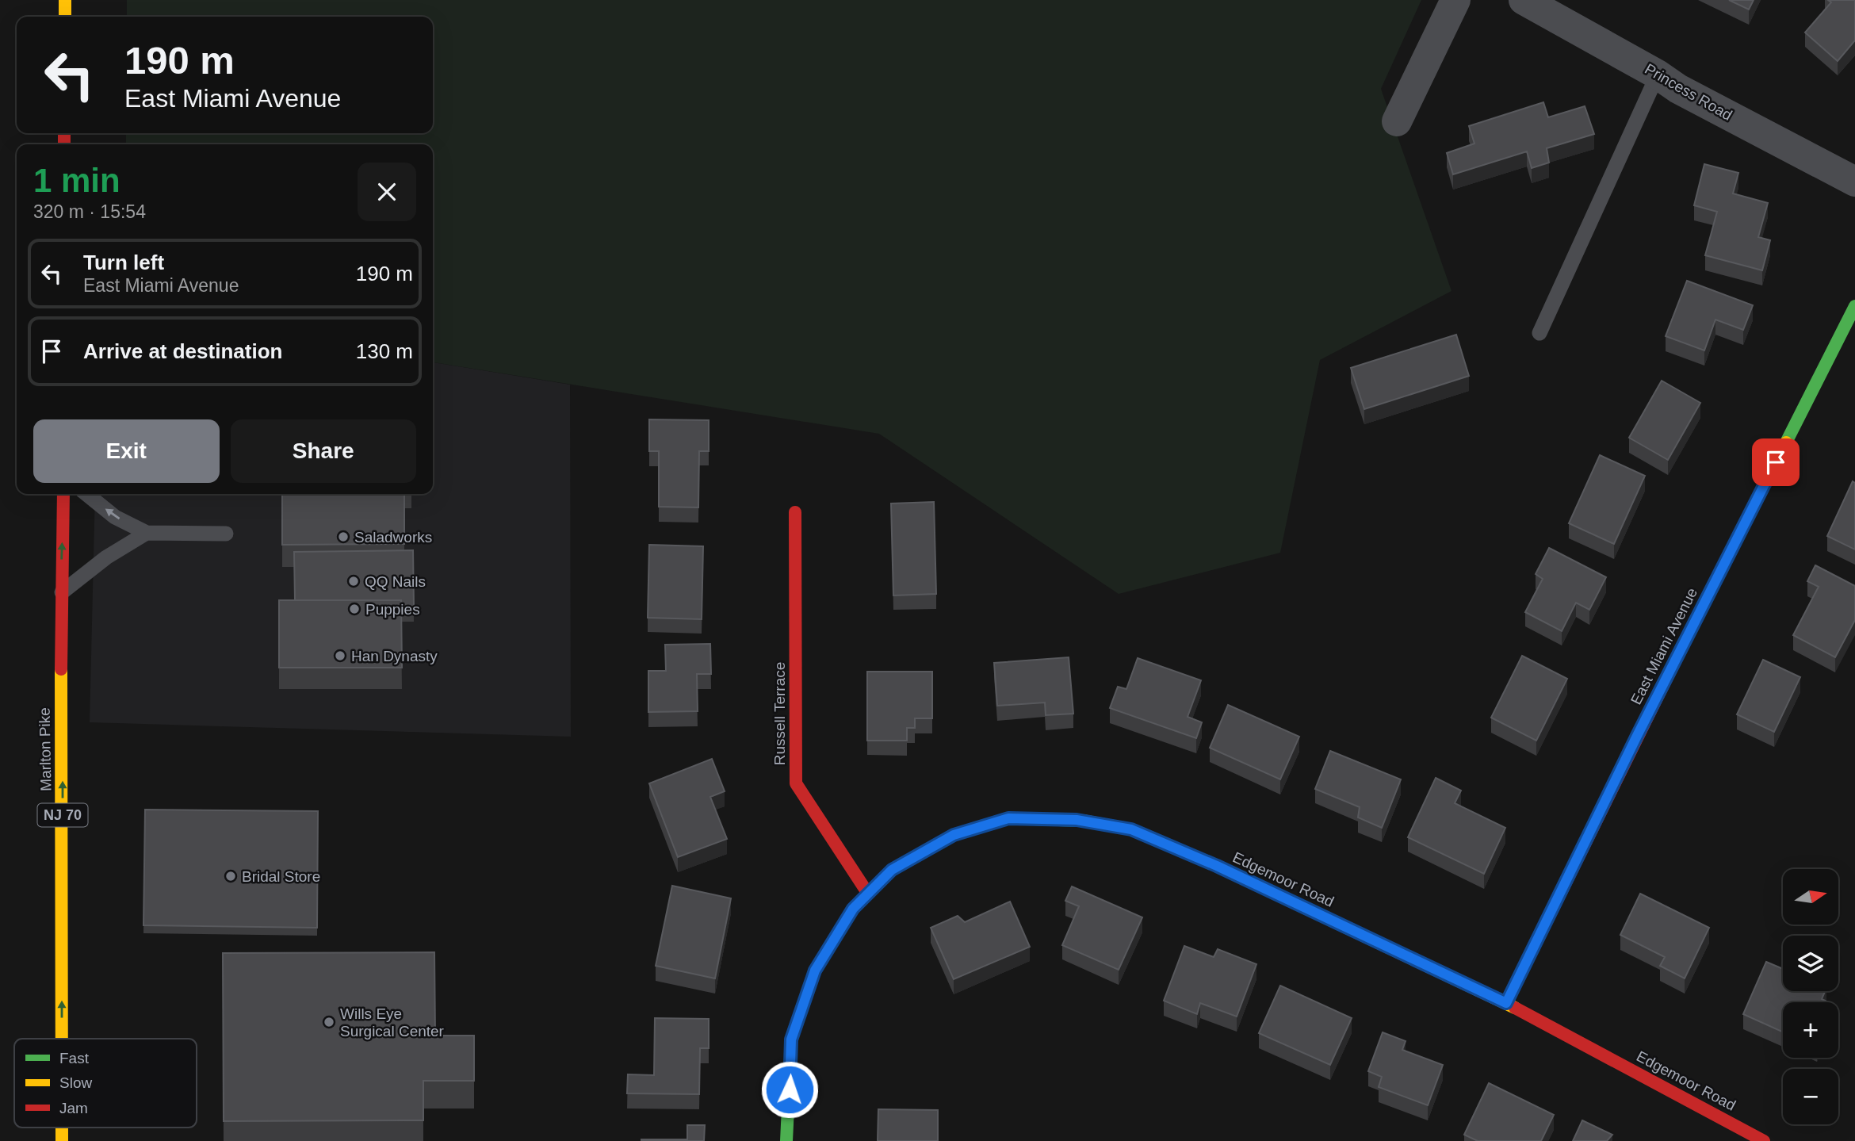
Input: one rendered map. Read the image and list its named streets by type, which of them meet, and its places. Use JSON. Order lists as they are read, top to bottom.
{
  "streets": {
    "main road": [
      "East Miami Avenue",
      "Russell Terrace",
      "Marlton Pike",
      "NJ 70",
      "Edgemoor Road"
    ],
    "street": ["Princess Road"]
  },
  "crossings": [
    ["East Miami Avenue", "Edgemoor Road"],
    ["Russell Terrace", "Edgemoor Road"]
  ],
  "one_way": ["Marlton Pike"],
  "places": [
    "Saladworks",
    "QQ Nails",
    "Puppies",
    "Han Dynasty",
    "Bridal Store",
    "Wills Eye Surgical Center"
  ],
  "legend": ["Fast", "Slow", "Jam"],
  "north": "right",
  "page": {
    "turn": ["190 m", "East Miami Avenue"],
    "heading": ["1 min", "320 m · 15:54"],
    "list": [
      {
        "name": "Turn left",
        "note": "East Miami Avenue",
        "value": "190 m"
      },
      {
        "name": "Arrive at destination",
        "value": "130 m"
      }
    ],
    "buttons": ["Exit", "Share"],
    "map_buttons": ["+", "−"]
  }
}
